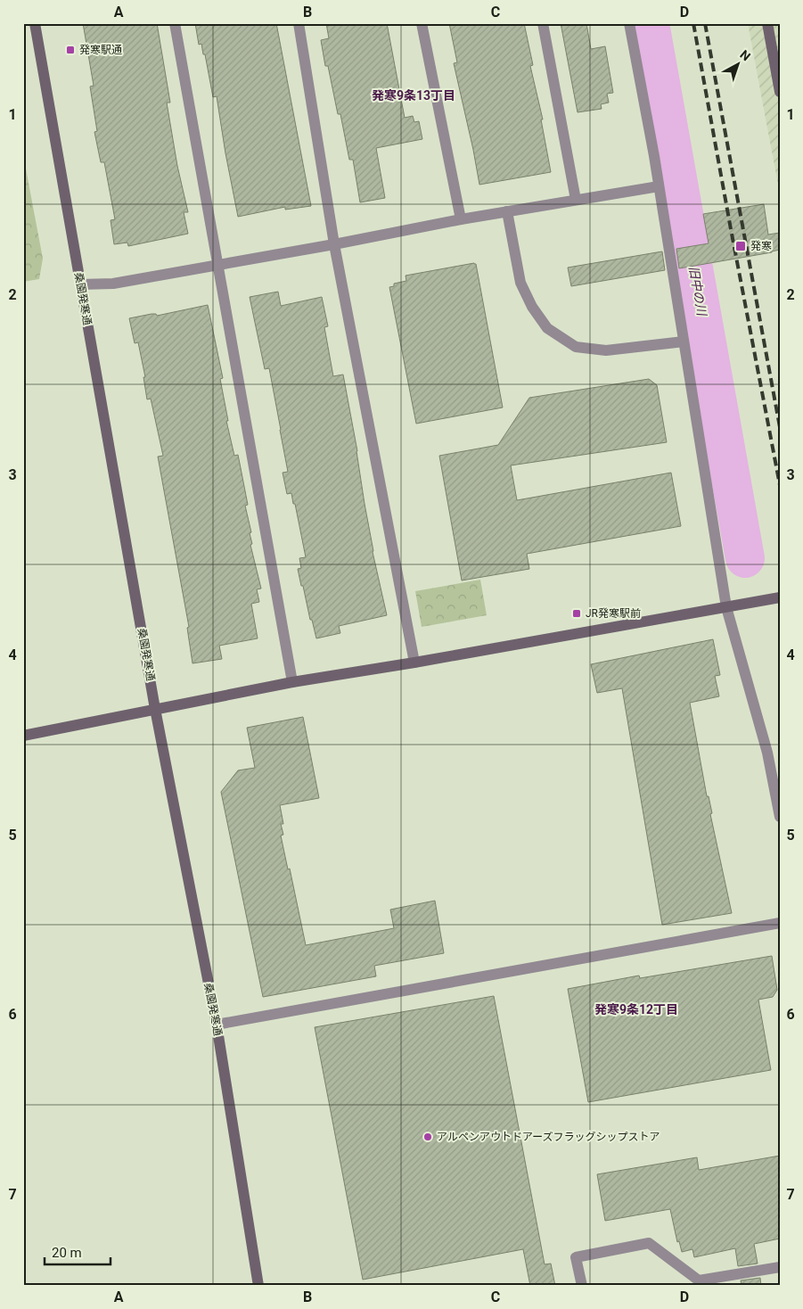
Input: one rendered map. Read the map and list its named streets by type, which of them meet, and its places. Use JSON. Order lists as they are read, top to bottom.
{
  "streets": {
    "street": ["桑園発寒通"]
  },
  "districts": ["発寒9条13丁目", "発寒9条12丁目"],
  "water": ["旧中の川"],
  "places": {
    "transit": ["発寒駅通", "発寒", "JR発寒駅前"],
    "other": ["アルペンアウトドアーズフラッグシップストア"]
  },
  "scale_bar": "20 m",
  "north": "top right",
  "grid": {
    "columns": [
      "A",
      "B",
      "C",
      "D"
    ],
    "rows": [
      "1",
      "2",
      "3",
      "4",
      "5",
      "6",
      "7"
    ]
  }
}
